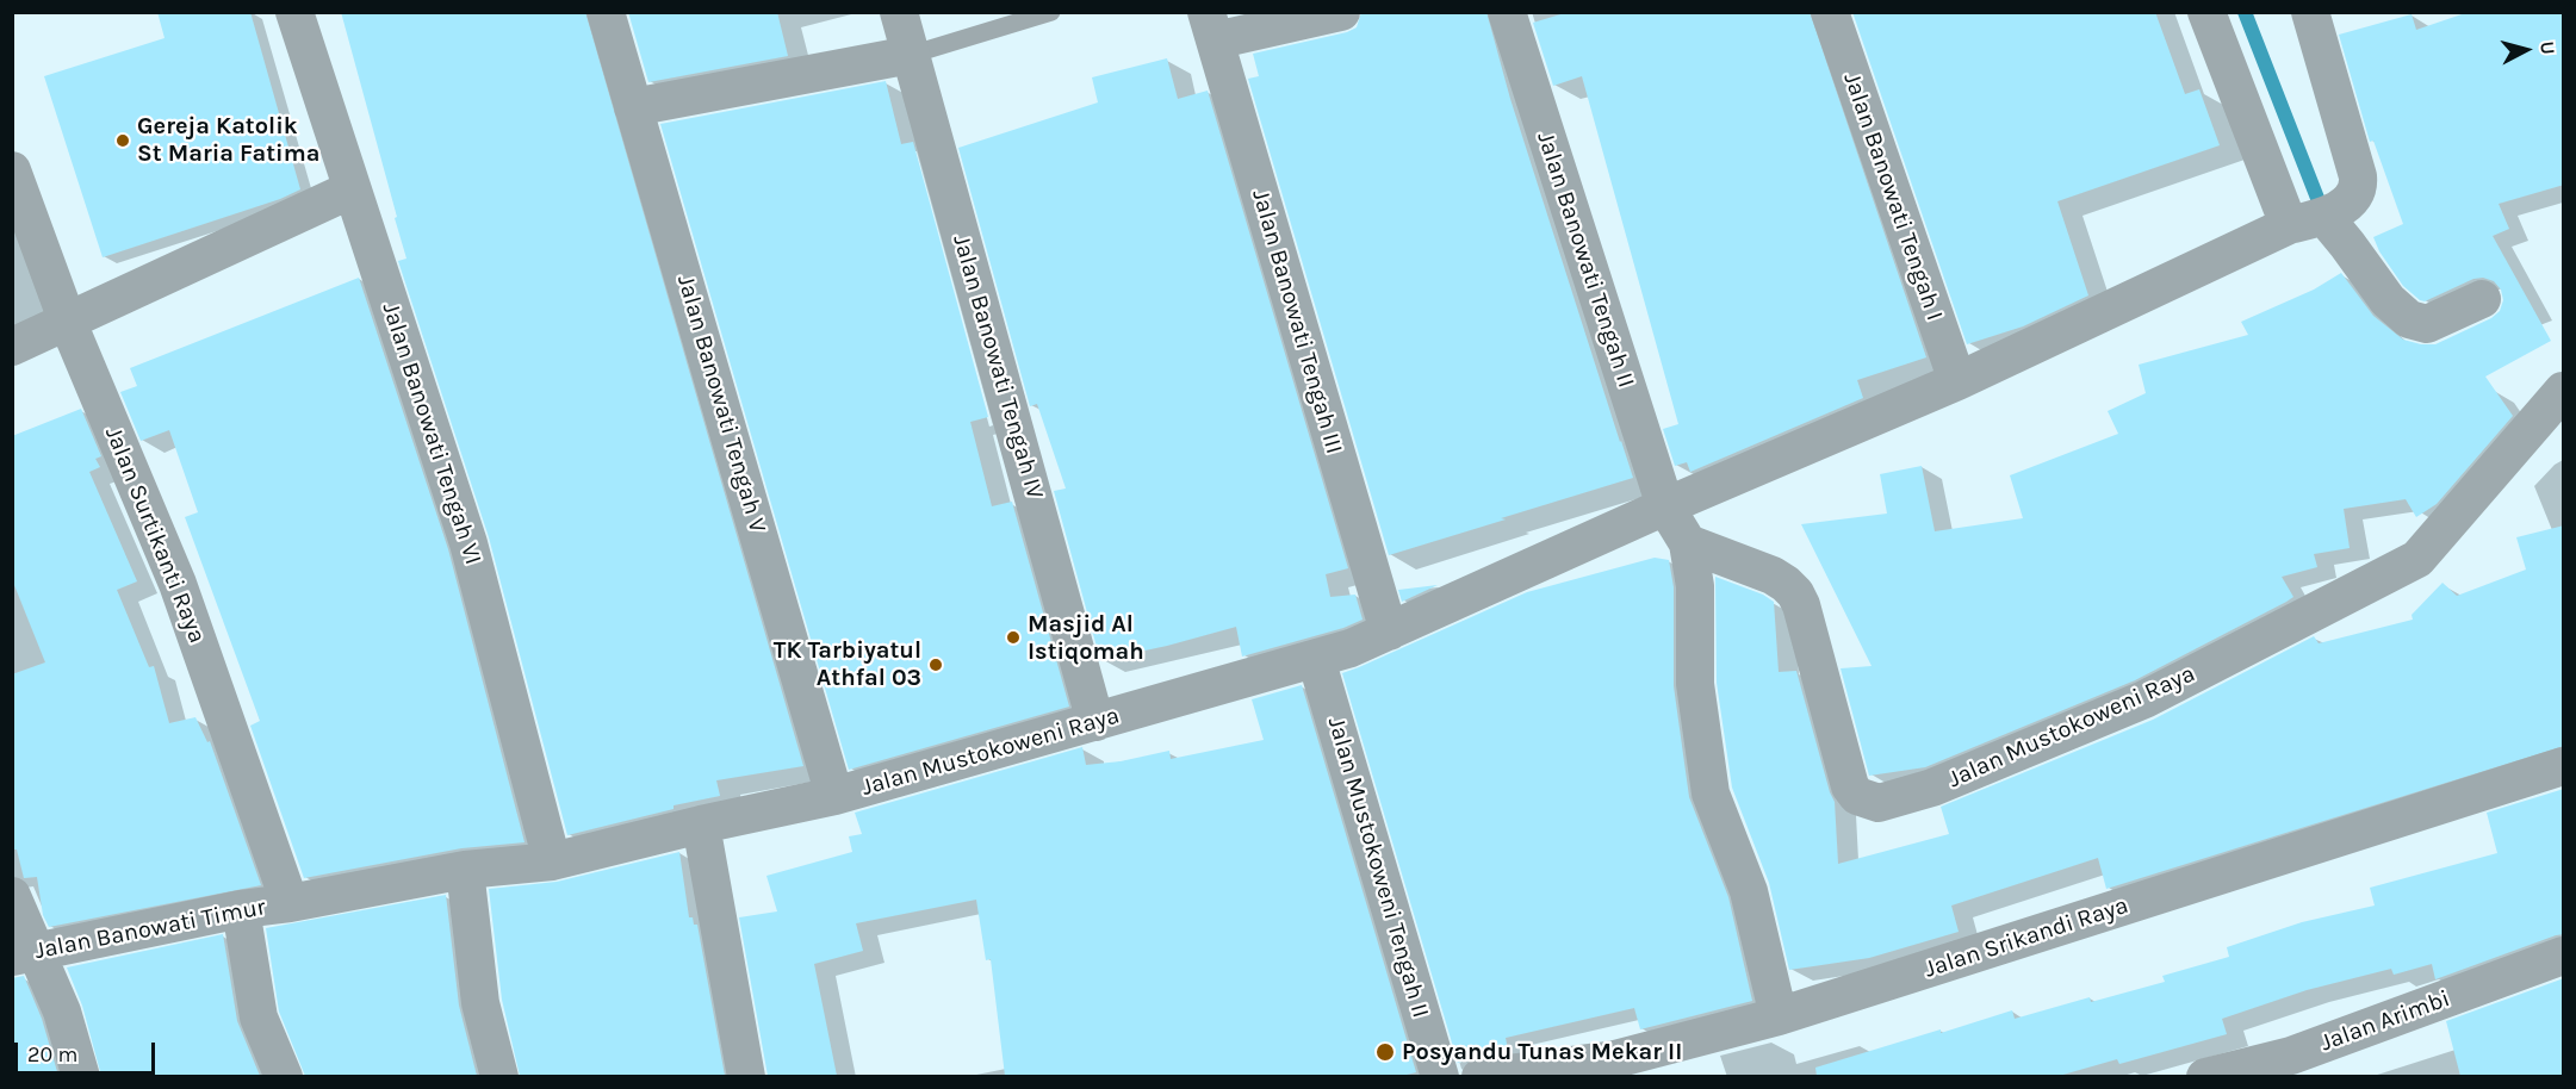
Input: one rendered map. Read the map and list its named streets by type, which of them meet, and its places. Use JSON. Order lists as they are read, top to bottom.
{
  "streets": {
    "street": [
      "Jalan Banowati Tengah I",
      "Jalan Banowati Tengah II",
      "Jalan Banowati Tengah III",
      "Jalan Banowati Tengah IV",
      "Jalan Banowati Tengah V",
      "Jalan Banowati Tengah VI",
      "Jalan Surtikanti Raya",
      "Jalan Mustokoweni Raya",
      "Jalan Mustokoweni Tengah II",
      "Jalan Banowati Timur",
      "Jalan Srikandi Raya",
      "Jalan Arimbi"
    ]
  },
  "crossings": [
    ["Jalan Banowati Tengah I", "Jalan Mustokoweni Raya"],
    ["Jalan Banowati Tengah II", "Jalan Mustokoweni Raya"],
    ["Jalan Banowati Tengah III", "Jalan Mustokoweni Raya"],
    ["Jalan Banowati Tengah IV", "Jalan Mustokoweni Raya"],
    ["Jalan Banowati Tengah V", "Jalan Mustokoweni Raya"],
    ["Jalan Banowati Tengah VI", "Jalan Mustokoweni Raya"],
    ["Jalan Surtikanti Raya", "Jalan Mustokoweni Raya"],
    ["Jalan Surtikanti Raya", "Jalan Banowati Timur"],
    ["Jalan Mustokoweni Raya", "Jalan Mustokoweni Tengah II"],
    ["Jalan Mustokoweni Raya", "Jalan Banowati Timur"]
  ],
  "places": [
    "Gereja Katolik St Maria Fatima",
    "Masjid Al Istiqomah",
    "TK Tarbiyatul Athfal 03",
    "Posyandu Tunas Mekar II"
  ],
  "scale_bar": "20 m",
  "north": "right"
}
